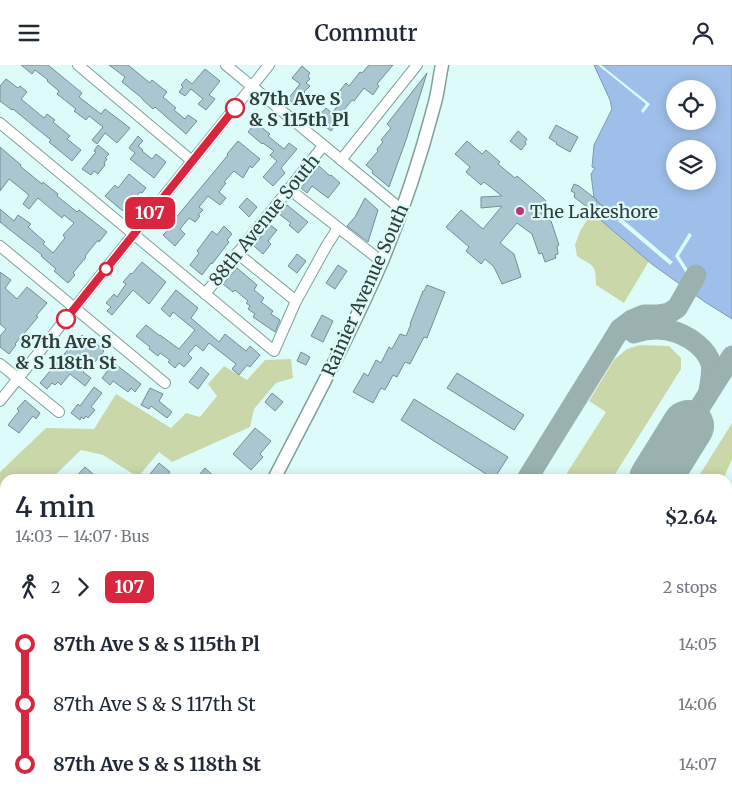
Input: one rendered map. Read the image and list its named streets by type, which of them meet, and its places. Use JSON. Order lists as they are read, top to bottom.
{
  "streets": {
    "main road": ["Rainier Avenue South"],
    "street": ["88th Avenue South"]
  },
  "places": ["87th Ave S & S 115th Pl", "The Lakeshore", "87th Ave S & S 118th St"],
  "lines": ["bus line 107"],
  "page": {
    "header": "Commutr",
    "on_map": "107",
    "heading": ["4 min", "14:03 – 14:07 · Bus", "$2.64"],
    "legs": ["2", "107", "2 stops"],
    "list": [
      {
        "name": "87th Ave S & S 115th Pl",
        "value": "14:05"
      },
      {
        "name": "87th Ave S & S 117th St",
        "value": "14:06"
      },
      {
        "name": "87th Ave S & S 118th St",
        "value": "14:07"
      }
    ]
  }
}
